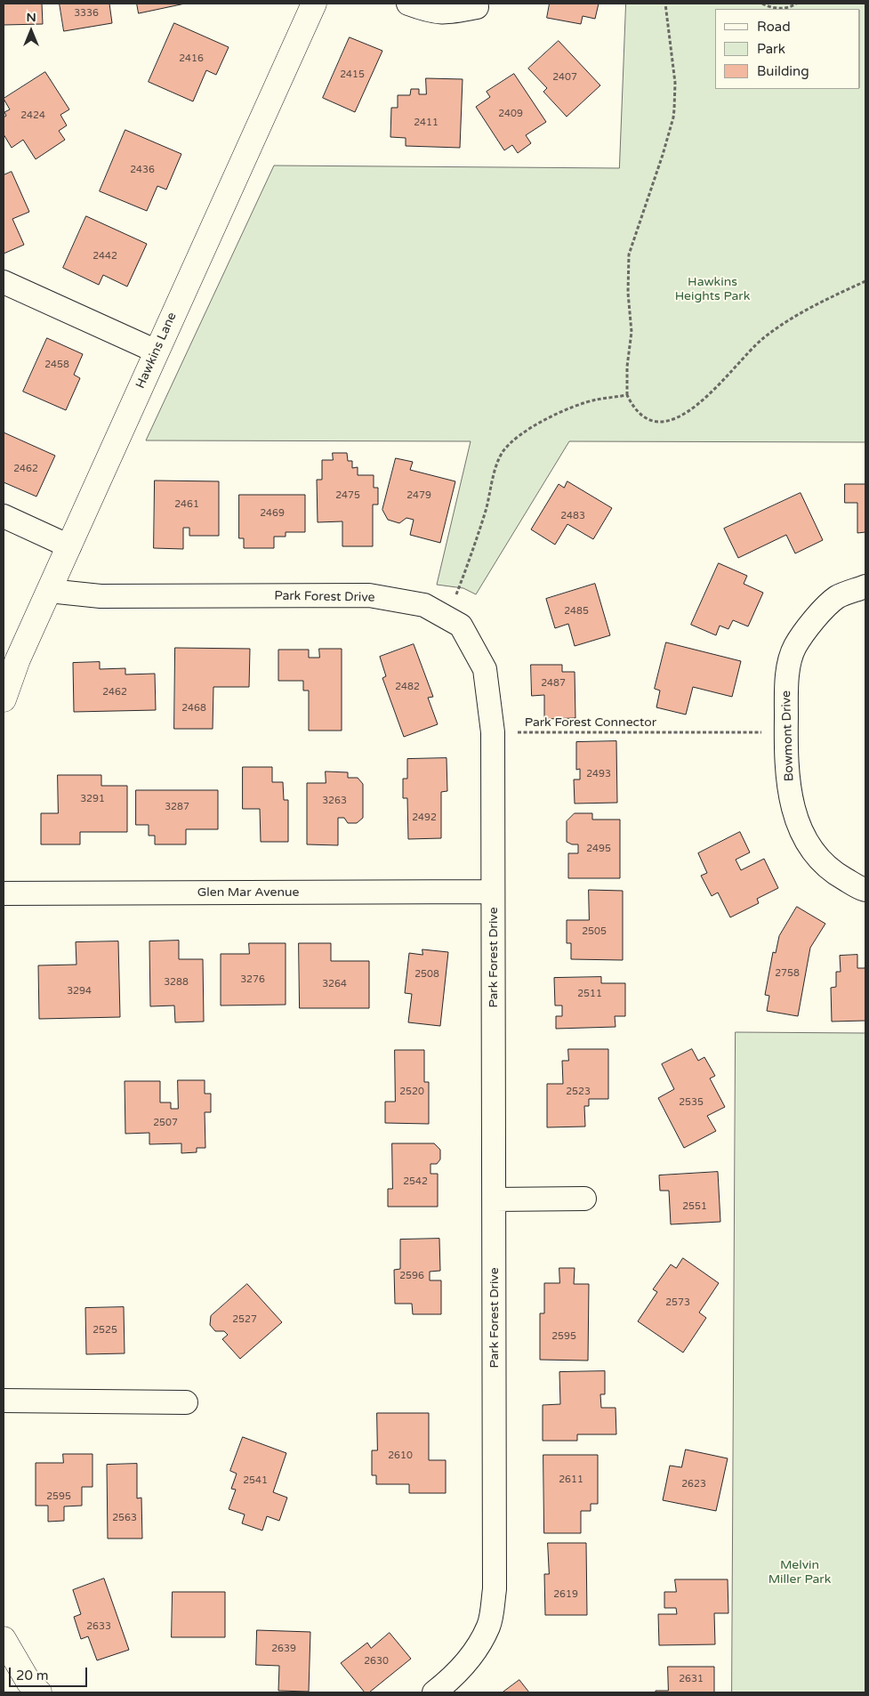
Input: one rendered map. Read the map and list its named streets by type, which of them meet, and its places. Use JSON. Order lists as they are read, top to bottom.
{
  "streets": {
    "street": [
      "Hawkins Lane",
      "Park Forest Drive",
      "Bowmont Drive",
      "Glen Mar Avenue"
    ],
    "path": ["Park Forest Connector"]
  },
  "crossings": [
    ["Hawkins Lane", "Park Forest Drive"],
    ["Park Forest Drive", "Park Forest Connector"],
    ["Park Forest Drive", "Glen Mar Avenue"]
  ],
  "parks": ["Hawkins Heights Park", "Melvin Miller Park"],
  "house_numbers": [
    "3336",
    "2416",
    "2415",
    "2407",
    "2409",
    "2424",
    "2411",
    "2436",
    "2442",
    "2458",
    "2462",
    "2475",
    "2479",
    "2461",
    "2469",
    "2483",
    "2485",
    "2487",
    "2482",
    "2462",
    "2468",
    "2493",
    "3291",
    "3263",
    "3287",
    "2492",
    "2495",
    "2505",
    "2758",
    "2508",
    "3276",
    "3288",
    "3264",
    "3294",
    "2511",
    "2520",
    "2523",
    "2535",
    "2507",
    "2542",
    "2551",
    "2596",
    "2573",
    "2527",
    "2525",
    "2595",
    "2610",
    "2611",
    "2541",
    "2623",
    "2595",
    "2563",
    "2619",
    "2633",
    "2639",
    "2630",
    "2631"
  ],
  "legend": ["Road", "Park", "Building"],
  "scale_bar": "20 m",
  "north": "top"
}
